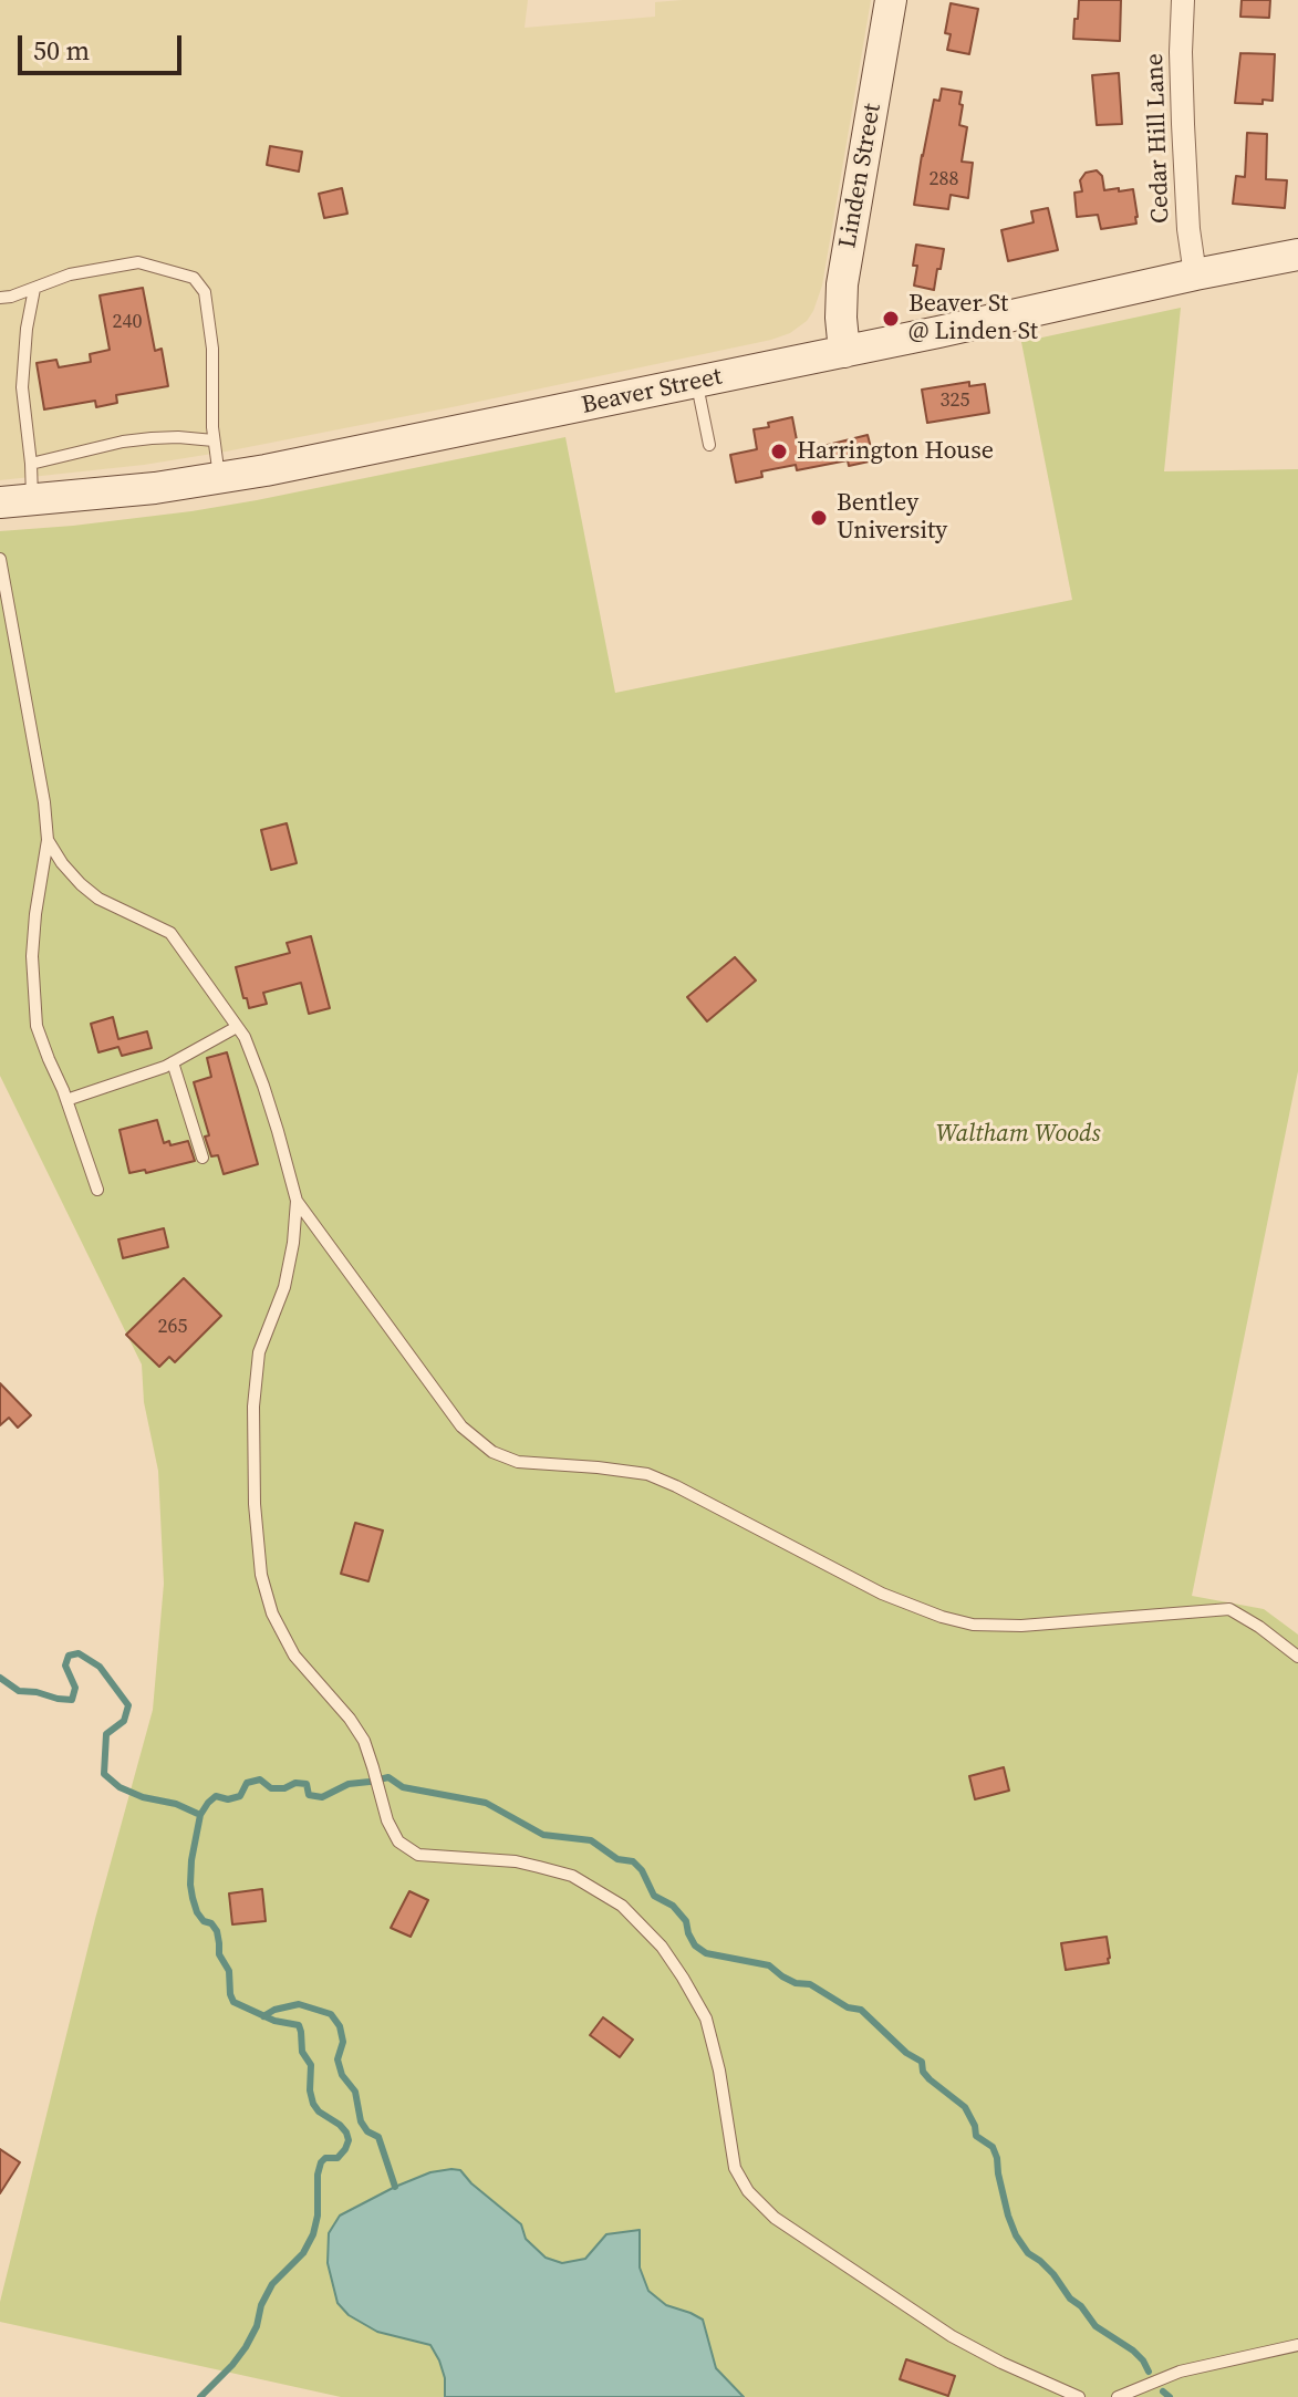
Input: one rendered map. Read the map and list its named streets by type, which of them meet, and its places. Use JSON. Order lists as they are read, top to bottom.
{
  "streets": {
    "main road": ["Linden Street", "Beaver Street"],
    "street": ["Cedar Hill Lane"]
  },
  "crossings": [
    ["Cedar Hill Lane", "Beaver Street"],
    ["Linden Street", "Beaver Street"]
  ],
  "parks": ["Waltham Woods"],
  "places": ["Beaver St @ Linden St", "Harrington House", "Bentley University"],
  "house_numbers": [
    "288",
    "240",
    "325",
    "265"
  ],
  "scale_bar": "50 m"
}
